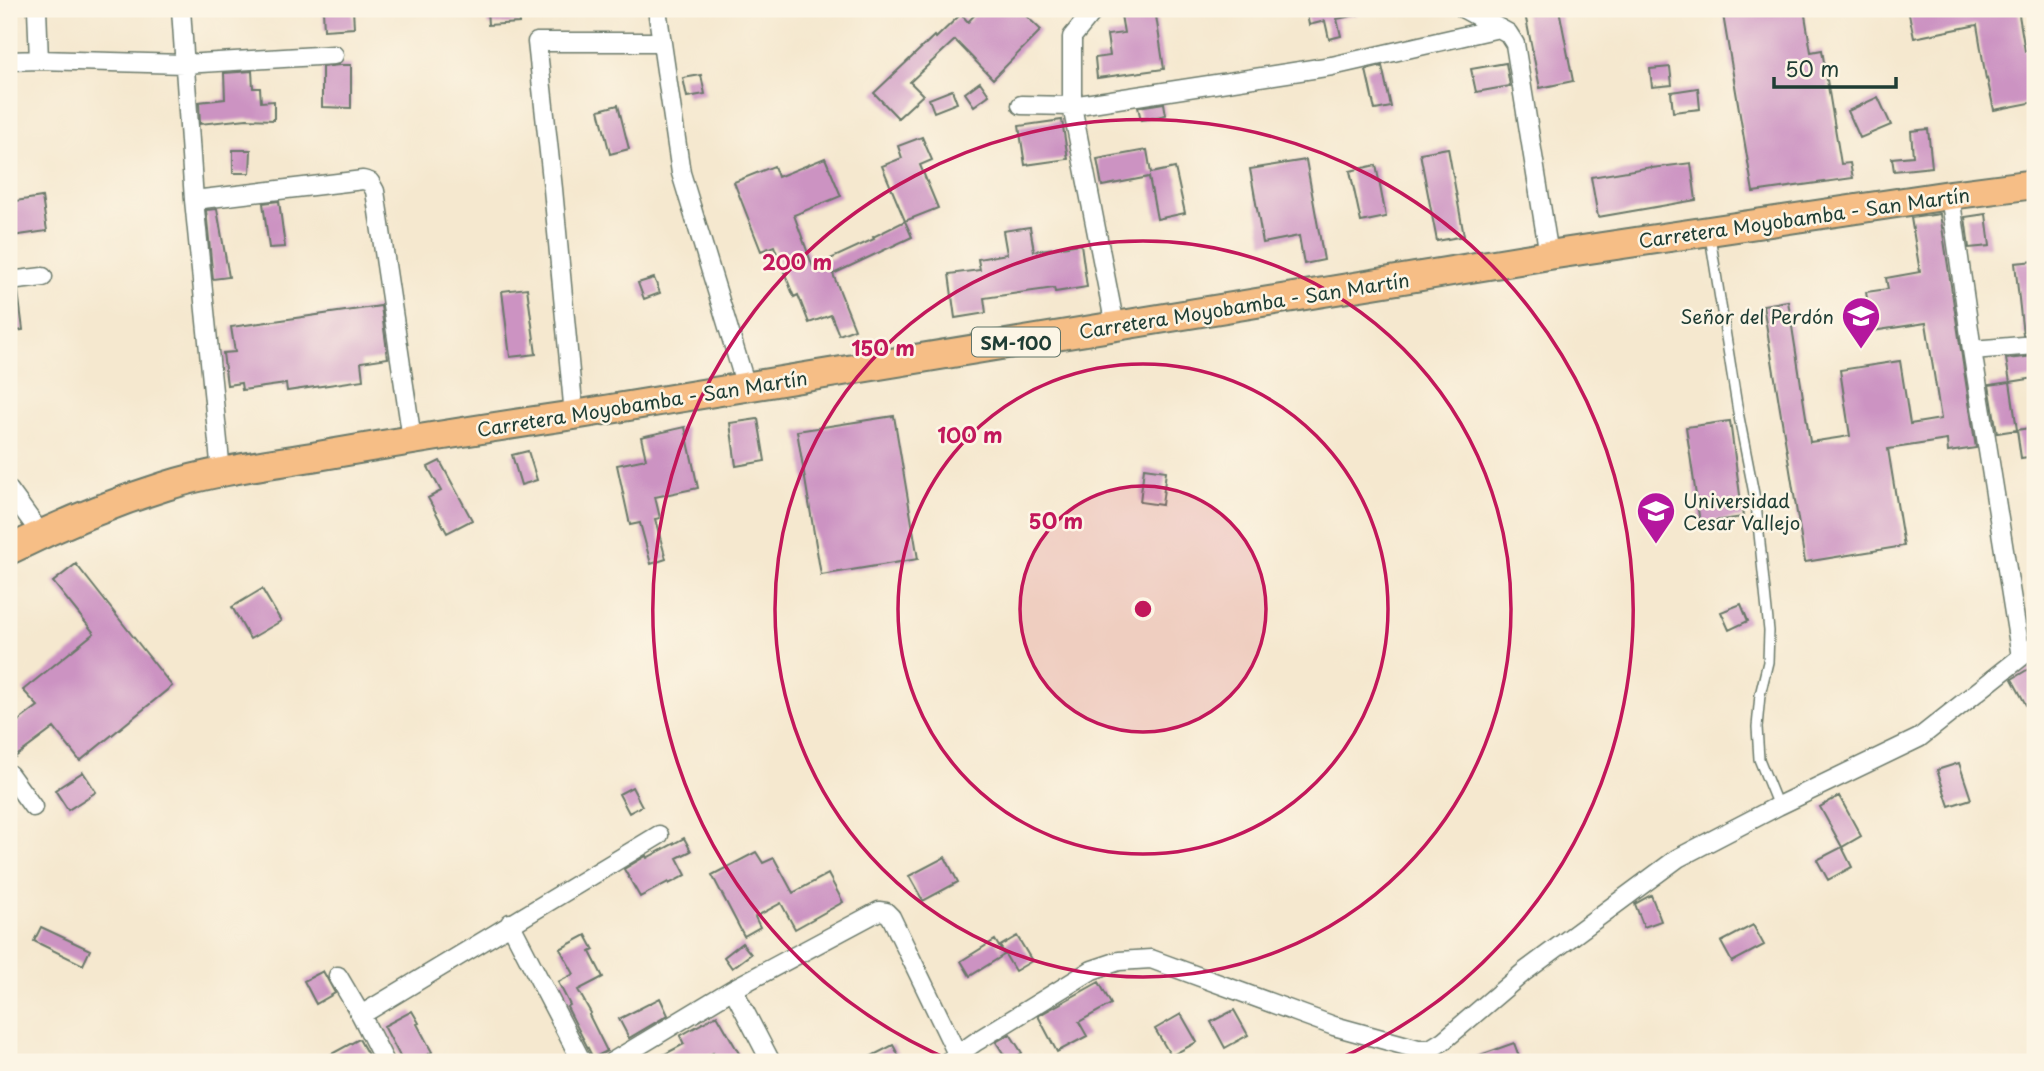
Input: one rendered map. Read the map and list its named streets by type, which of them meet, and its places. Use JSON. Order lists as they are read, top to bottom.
{
  "streets": {
    "main road": ["Carretera Moyobamba - San Martín", "SM-100"]
  },
  "places": {
    "school or university": ["Señor del Perdón", "Universidad Cesar Vallejo"]
  },
  "scale_bar": "50 m",
  "rings": [
    "200 m",
    "150 m",
    "100 m",
    "50 m"
  ]
}
